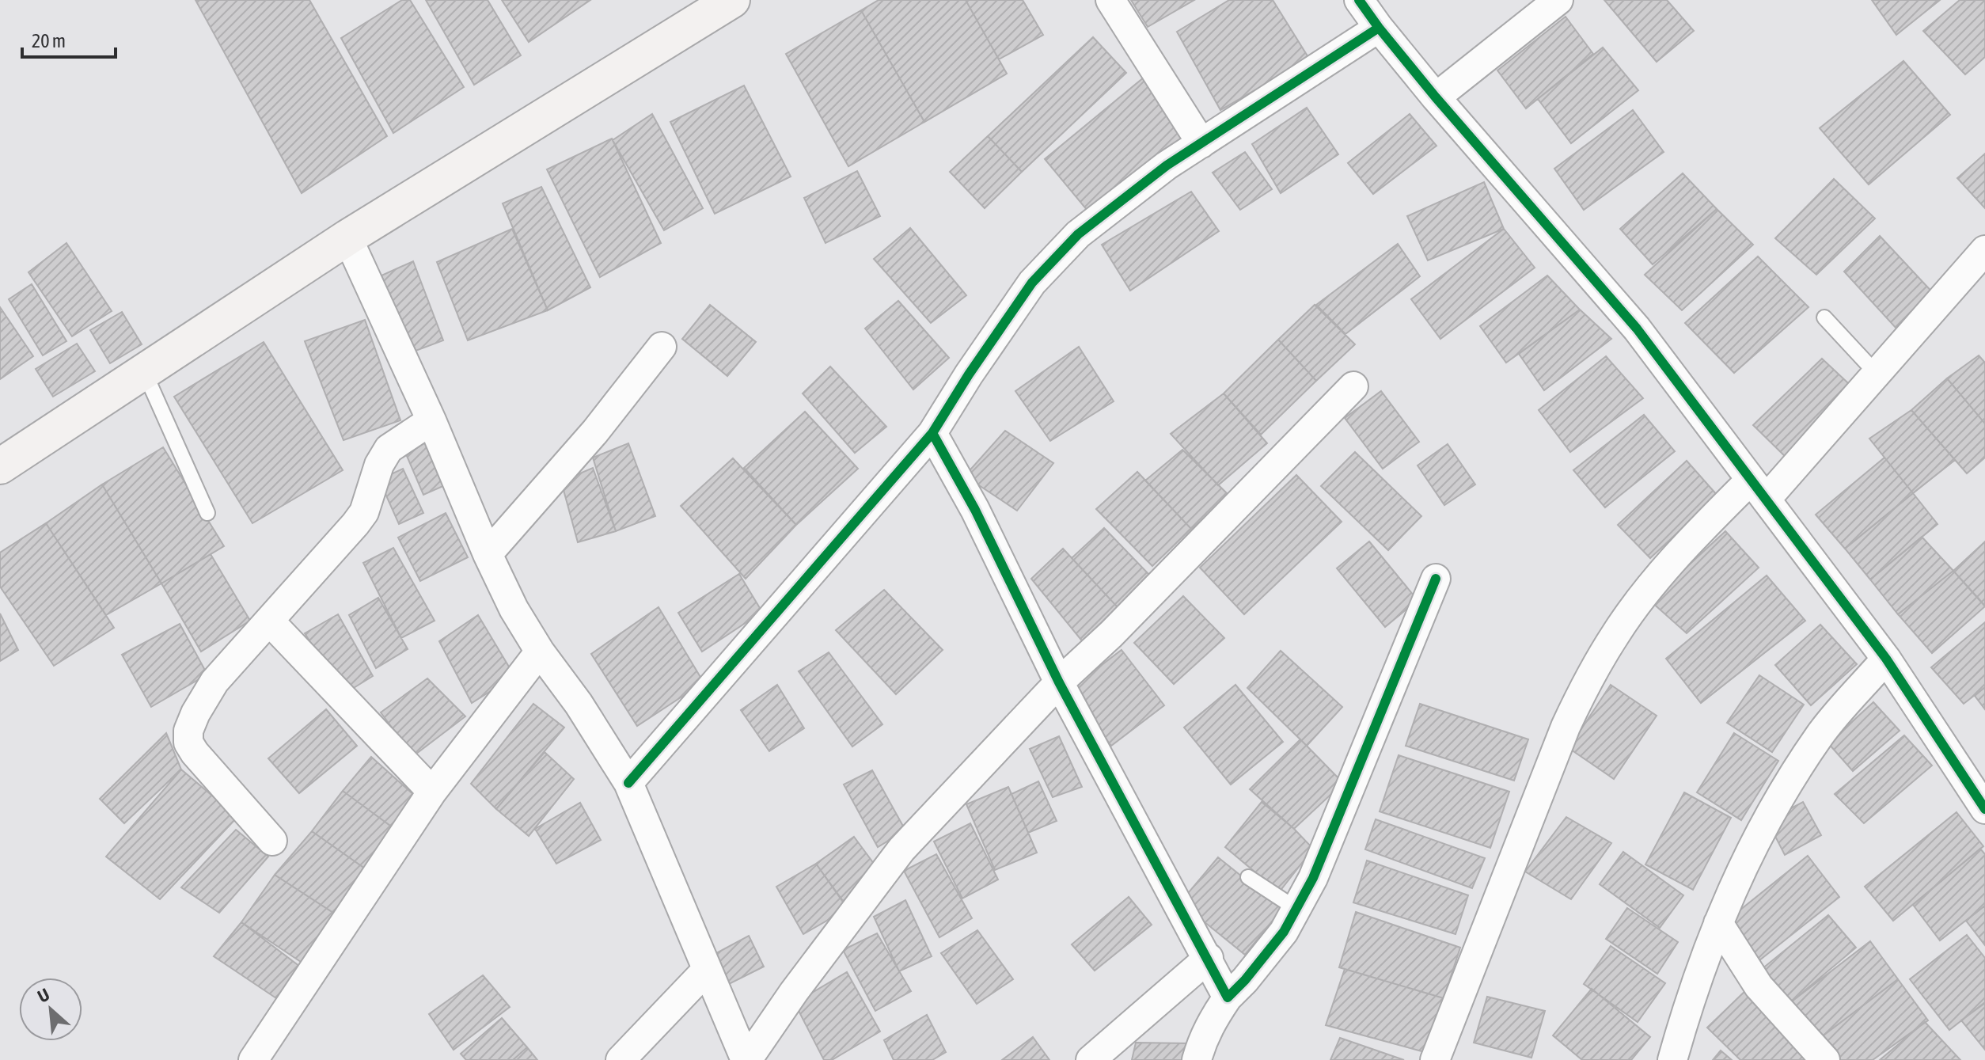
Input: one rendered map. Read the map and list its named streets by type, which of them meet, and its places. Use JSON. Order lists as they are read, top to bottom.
{
  "scale_bar": "20 m",
  "north": "top left"
}
